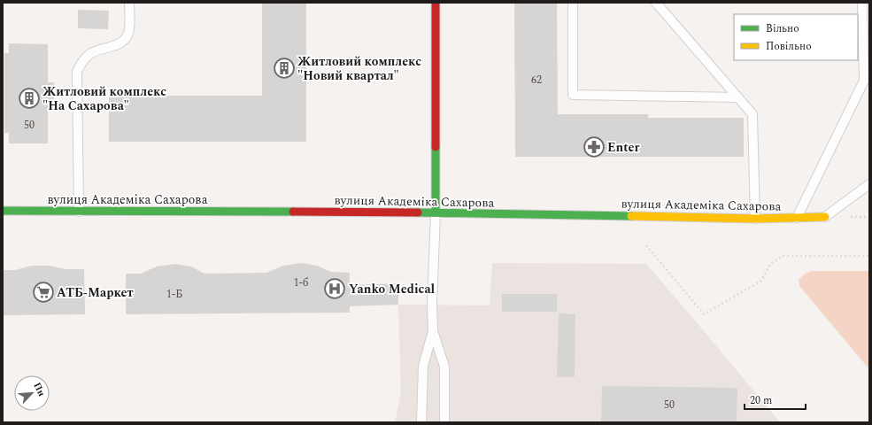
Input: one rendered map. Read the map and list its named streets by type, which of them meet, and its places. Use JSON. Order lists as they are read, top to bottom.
{
  "streets": {
    "street": ["вулиця Академіка Сахарова"]
  },
  "places": {
    "building": ["Житловий комплекс \"Новий квартал\"", "Житловий комплекс \"На Сахарова\""],
    "pharmacy": ["Enter"],
    "hospital": ["Yanko Medical"],
    "supermarket": ["АТБ-Маркет"]
  },
  "house_numbers": [
    "62",
    "50",
    "1-б",
    "1-Б",
    "50"
  ],
  "legend": ["Вільно", "Повільно"],
  "scale_bar": "20 m",
  "north": "top right"
}
